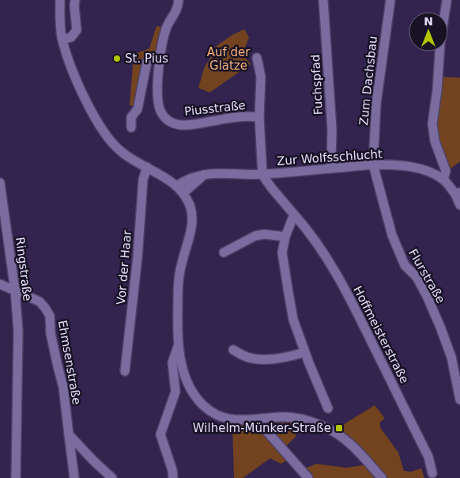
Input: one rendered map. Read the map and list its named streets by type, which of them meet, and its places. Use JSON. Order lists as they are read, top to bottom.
{
  "streets": {
    "street": [
      "Zum Dachsbau",
      "Fuchspfad",
      "Piusstraße",
      "Zur Wolfsschlucht",
      "Vor der Haar",
      "Ringstraße",
      "Flurstraße",
      "Hoffmeisterstraße",
      "Ehmsenstraße"
    ]
  },
  "crossings": [
    ["Zum Dachsbau", "Zur Wolfsschlucht"],
    ["Zum Dachsbau", "Flurstraße"],
    ["Fuchspfad", "Zur Wolfsschlucht"],
    ["Piusstraße", "Zur Wolfsschlucht"],
    ["Zur Wolfsschlucht", "Flurstraße"],
    ["Ringstraße", "Ehmsenstraße"]
  ],
  "parks": ["Auf der Glatze"],
  "places": {
    "other": ["St. Pius"],
    "transit": ["Wilhelm-Münker-Straße"]
  },
  "north": "top"
}
